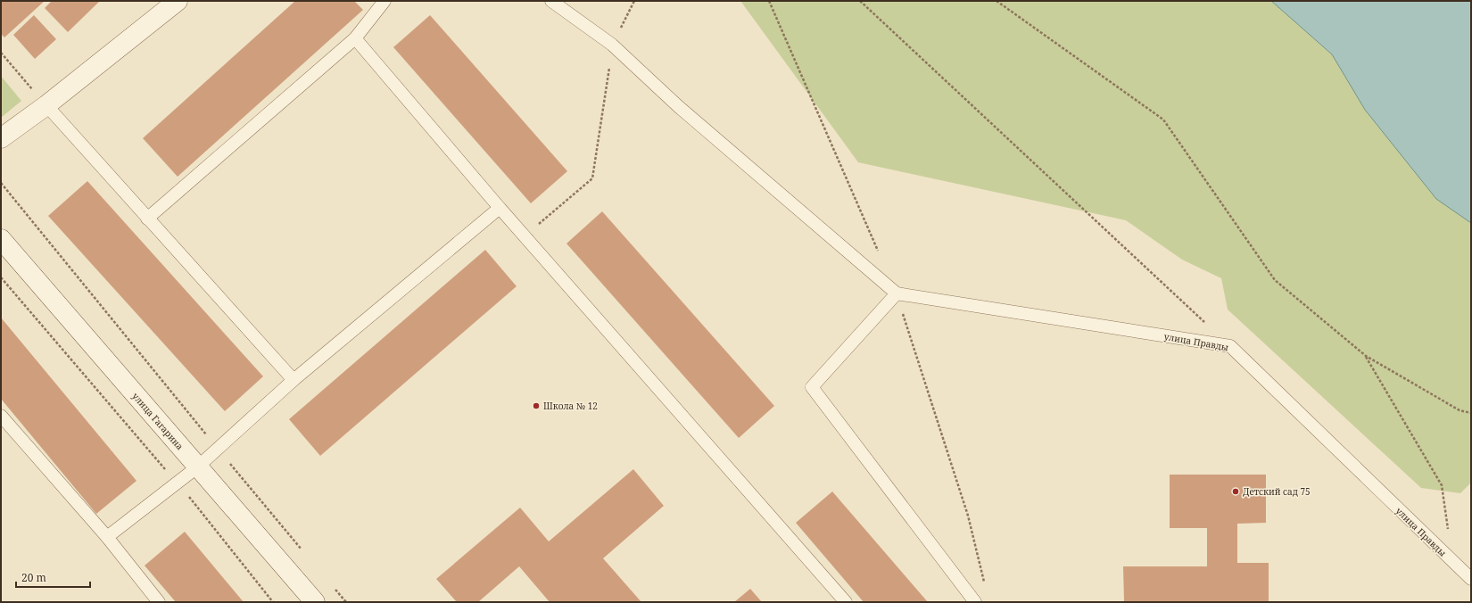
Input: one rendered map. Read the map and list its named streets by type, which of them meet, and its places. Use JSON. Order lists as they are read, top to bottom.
{
  "streets": {
    "main road": ["улица Гагарина"],
    "lane": ["улица Правды"]
  },
  "places": ["Школа № 12", "Детский сад 75"],
  "scale_bar": "20 m"
}
